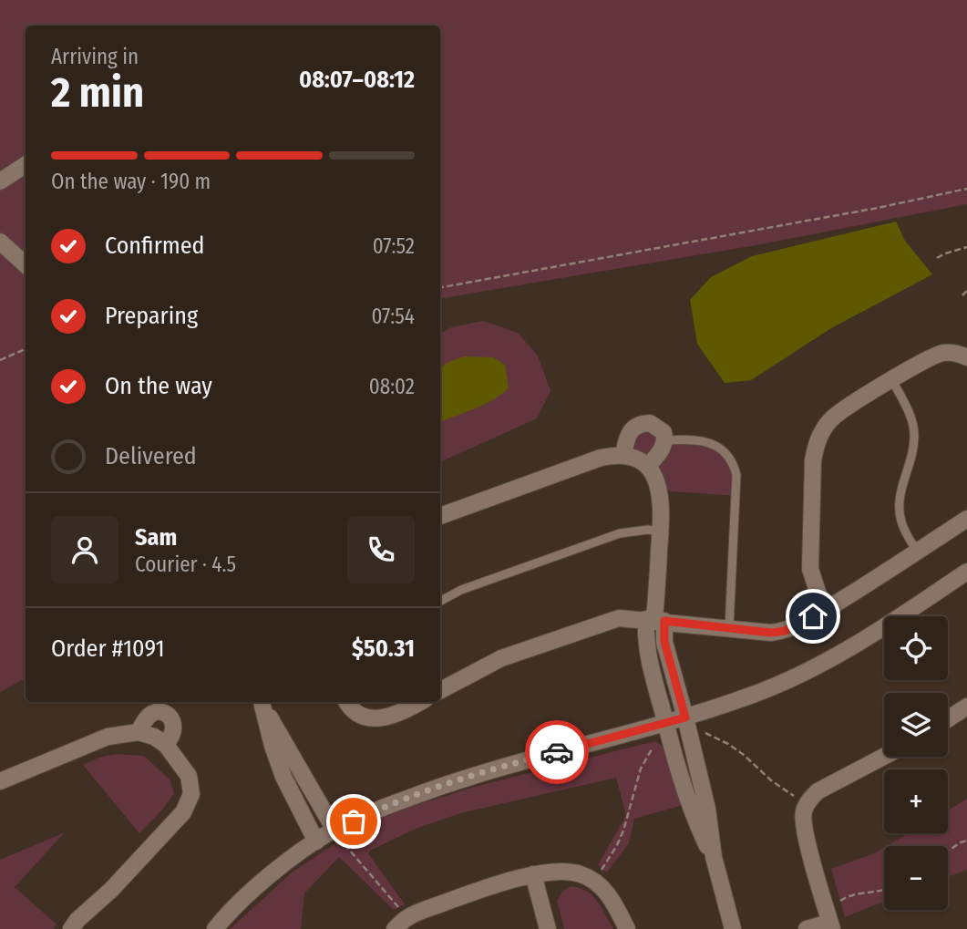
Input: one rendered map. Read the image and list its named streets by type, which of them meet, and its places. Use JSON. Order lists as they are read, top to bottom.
{
  "page": {
    "heading": ["2 min", "Arriving in", "08:07–08:12"],
    "panel": [
      "Sam",
      "Courier · 4.5",
      "Order #1091",
      "$50.31"
    ],
    "bar": "On the way · 190 m",
    "list": [
      ["Confirmed", "07:52"],
      ["Preparing", "07:54"],
      ["On the way", "08:02"],
      "Delivered"
    ],
    "map_buttons": ["+", "−"]
  }
}
